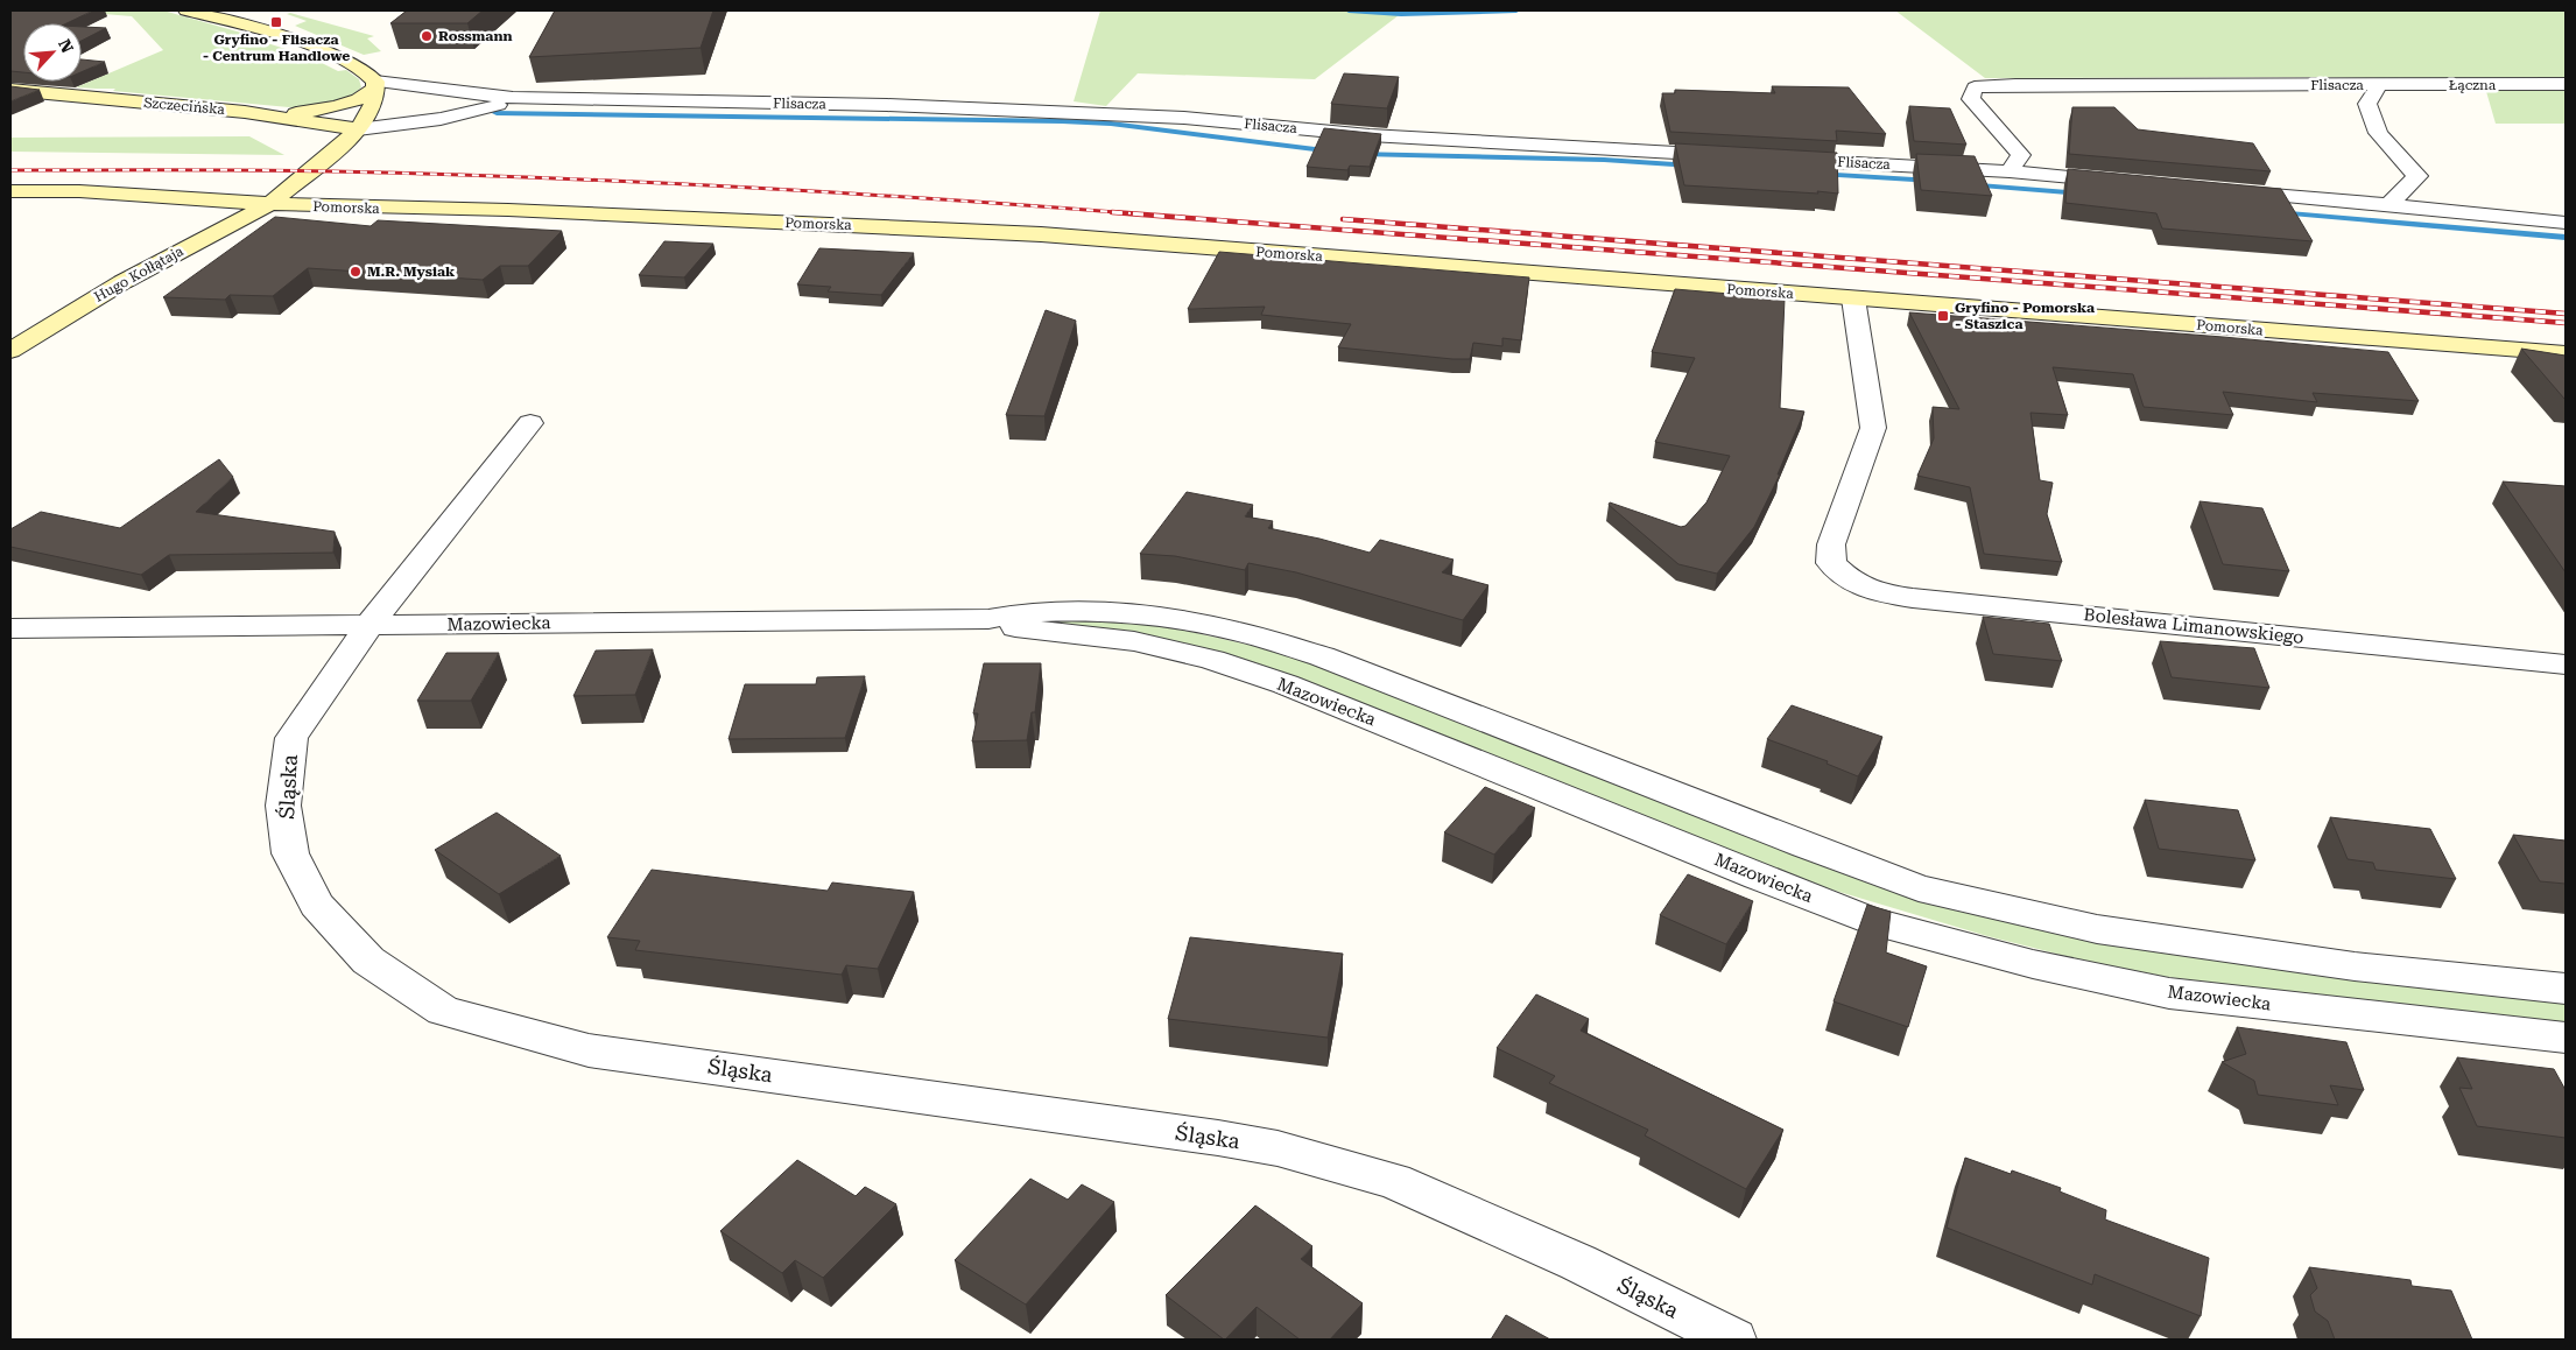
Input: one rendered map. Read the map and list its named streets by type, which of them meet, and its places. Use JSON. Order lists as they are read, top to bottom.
{
  "streets": {
    "street": [
      "Flisacza",
      "Łączna",
      "Szczecińska",
      "Pomorska",
      "Hugo Kołłątaja",
      "Mazowiecka",
      "Bolesława Limanowskiego",
      "Śląska"
    ]
  },
  "crossings": [
    ["Flisacza", "Łączna"],
    ["Flisacza", "Szczecińska"],
    ["Flisacza", "Hugo Kołłątaja"],
    ["Szczecińska", "Hugo Kołłątaja"],
    ["Pomorska", "Hugo Kołłątaja"],
    ["Pomorska", "Bolesława Limanowskiego"],
    ["Mazowiecka", "Śląska"]
  ],
  "places": {
    "transit": ["Gryfino - Flisacza - Centrum Handlowe", "Gryfino - Pomorska - Staszica"],
    "other": ["Rossmann", "M.R. Mysiak"]
  },
  "north": "top right"
}
